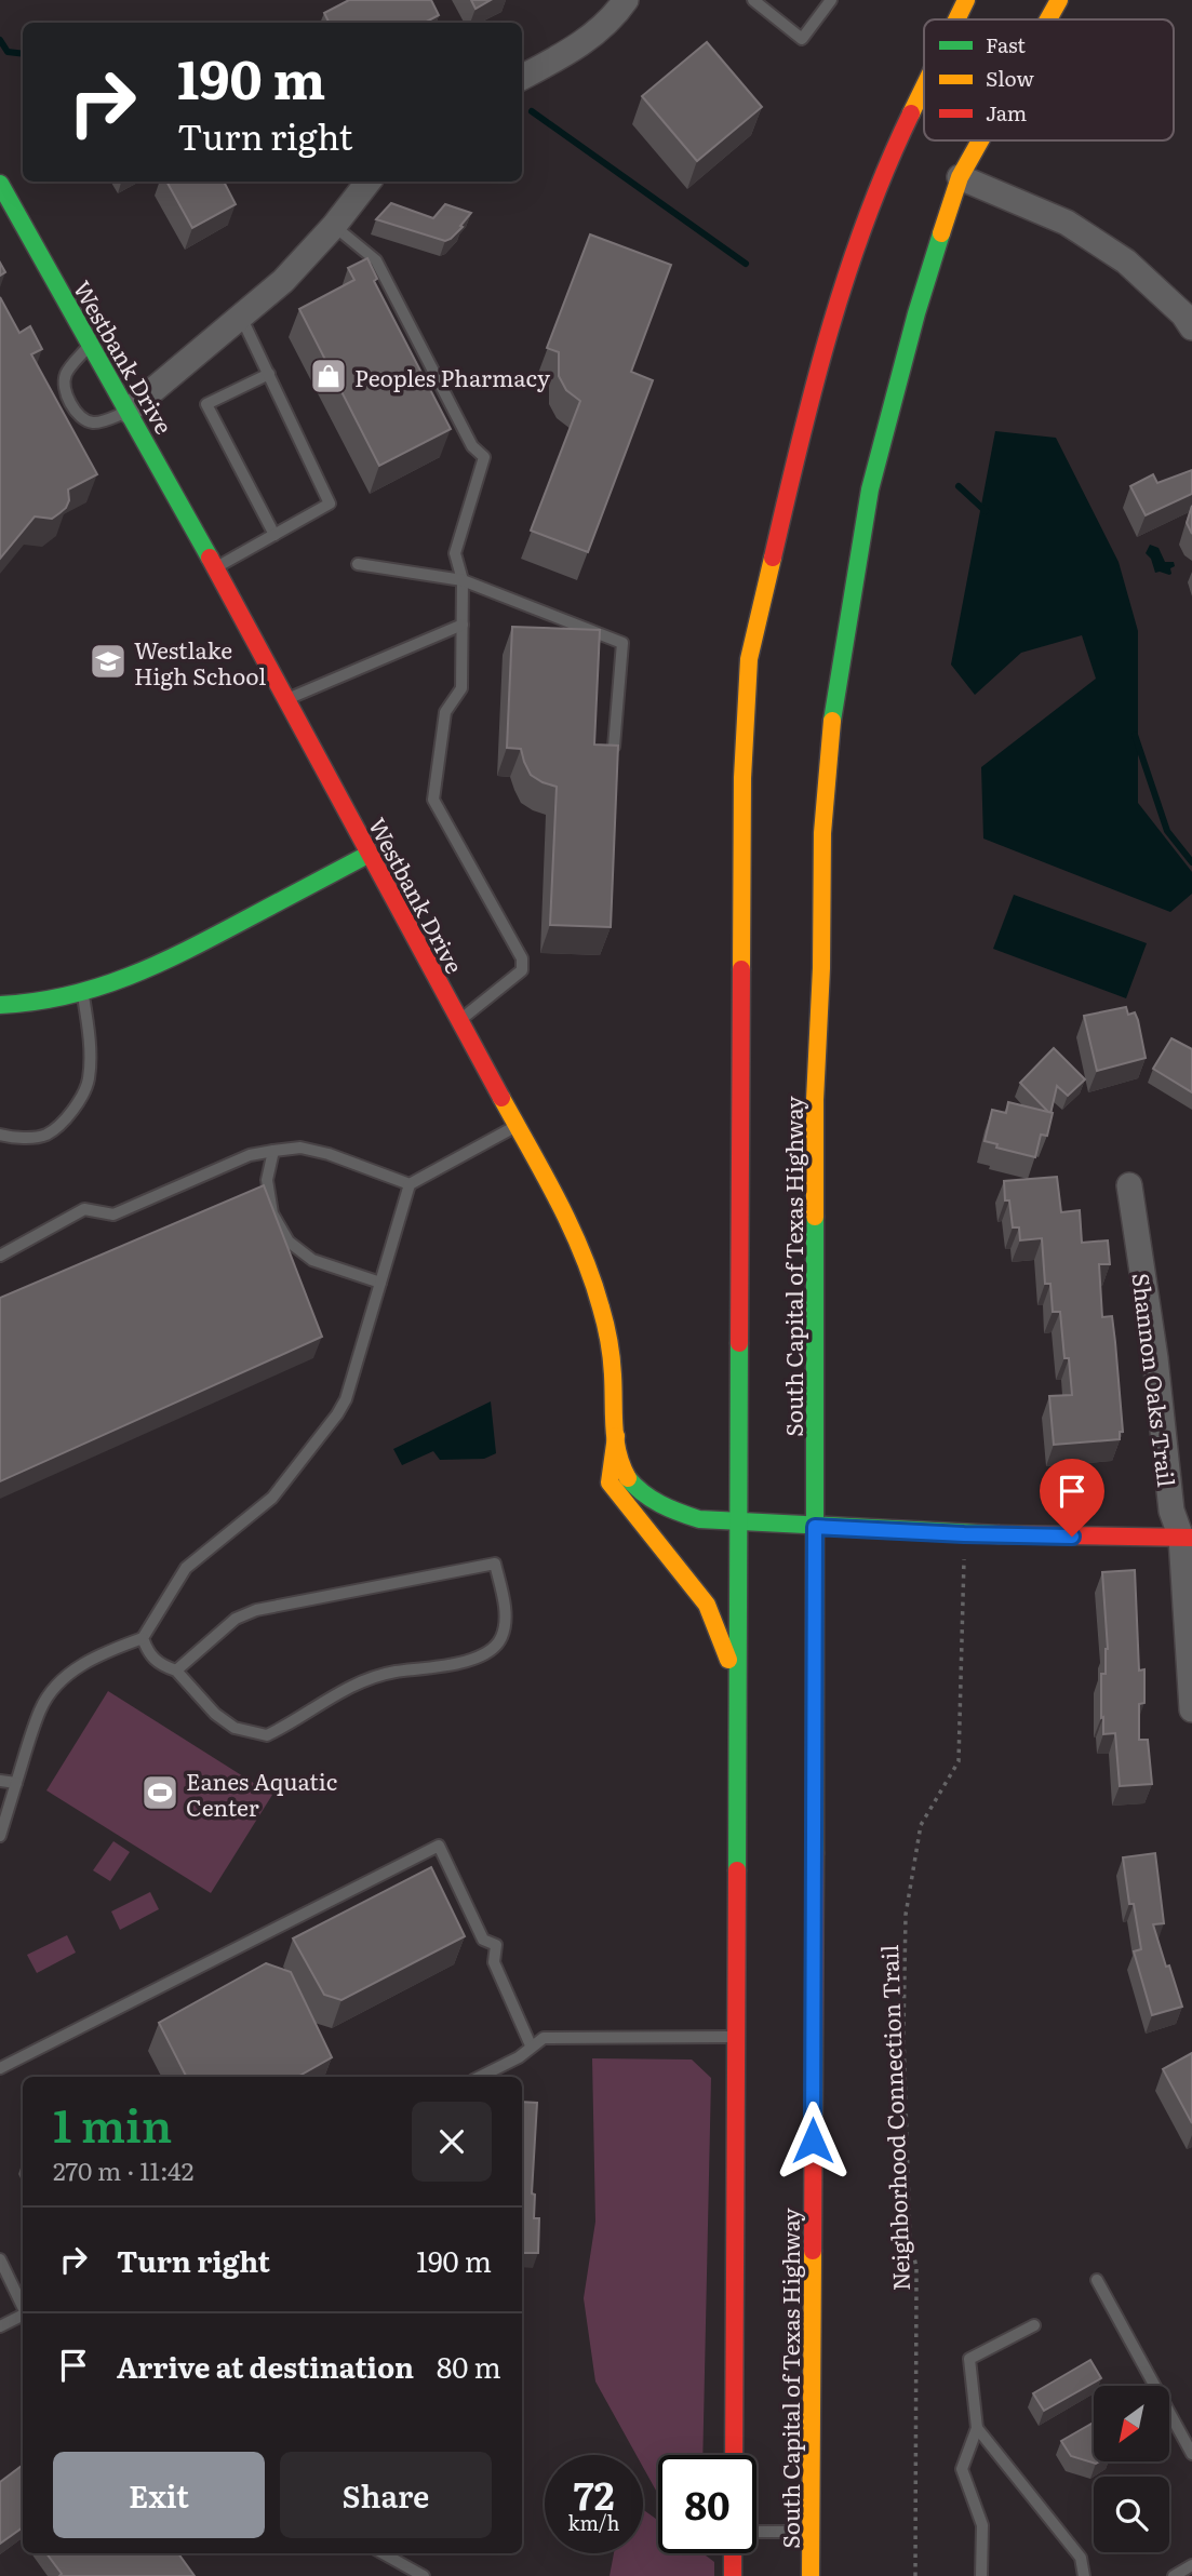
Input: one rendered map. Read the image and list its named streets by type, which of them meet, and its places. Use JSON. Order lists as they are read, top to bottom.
{
  "streets": {
    "main road": ["Westbank Drive", "South Capital of Texas Highway"],
    "street": ["Shannon Oaks Trail"],
    "path": ["Neighborhood Connection Trail"]
  },
  "crossings": [
    ["Westbank Drive", "South Capital of Texas Highway"],
    ["Westbank Drive", "Shannon Oaks Trail"],
    ["Westbank Drive", "Neighborhood Connection Trail"]
  ],
  "places": {
    "shop": ["Peoples Pharmacy"],
    "school or university": ["Westlake High School"],
    "sports": ["Eanes Aquatic Center"]
  },
  "legend": ["Fast", "Slow", "Jam"],
  "north": "bottom left",
  "page": {
    "turn": ["190 m", "Turn right"],
    "heading": ["1 min", "270 m · 11:42"],
    "list": [
      {
        "name": "Turn right",
        "value": "190 m"
      },
      {
        "name": "Arrive at destination",
        "value": "80 m"
      }
    ],
    "buttons": ["Exit", "Share"],
    "speed": "72 km/h",
    "limit": "80"
  }
}
